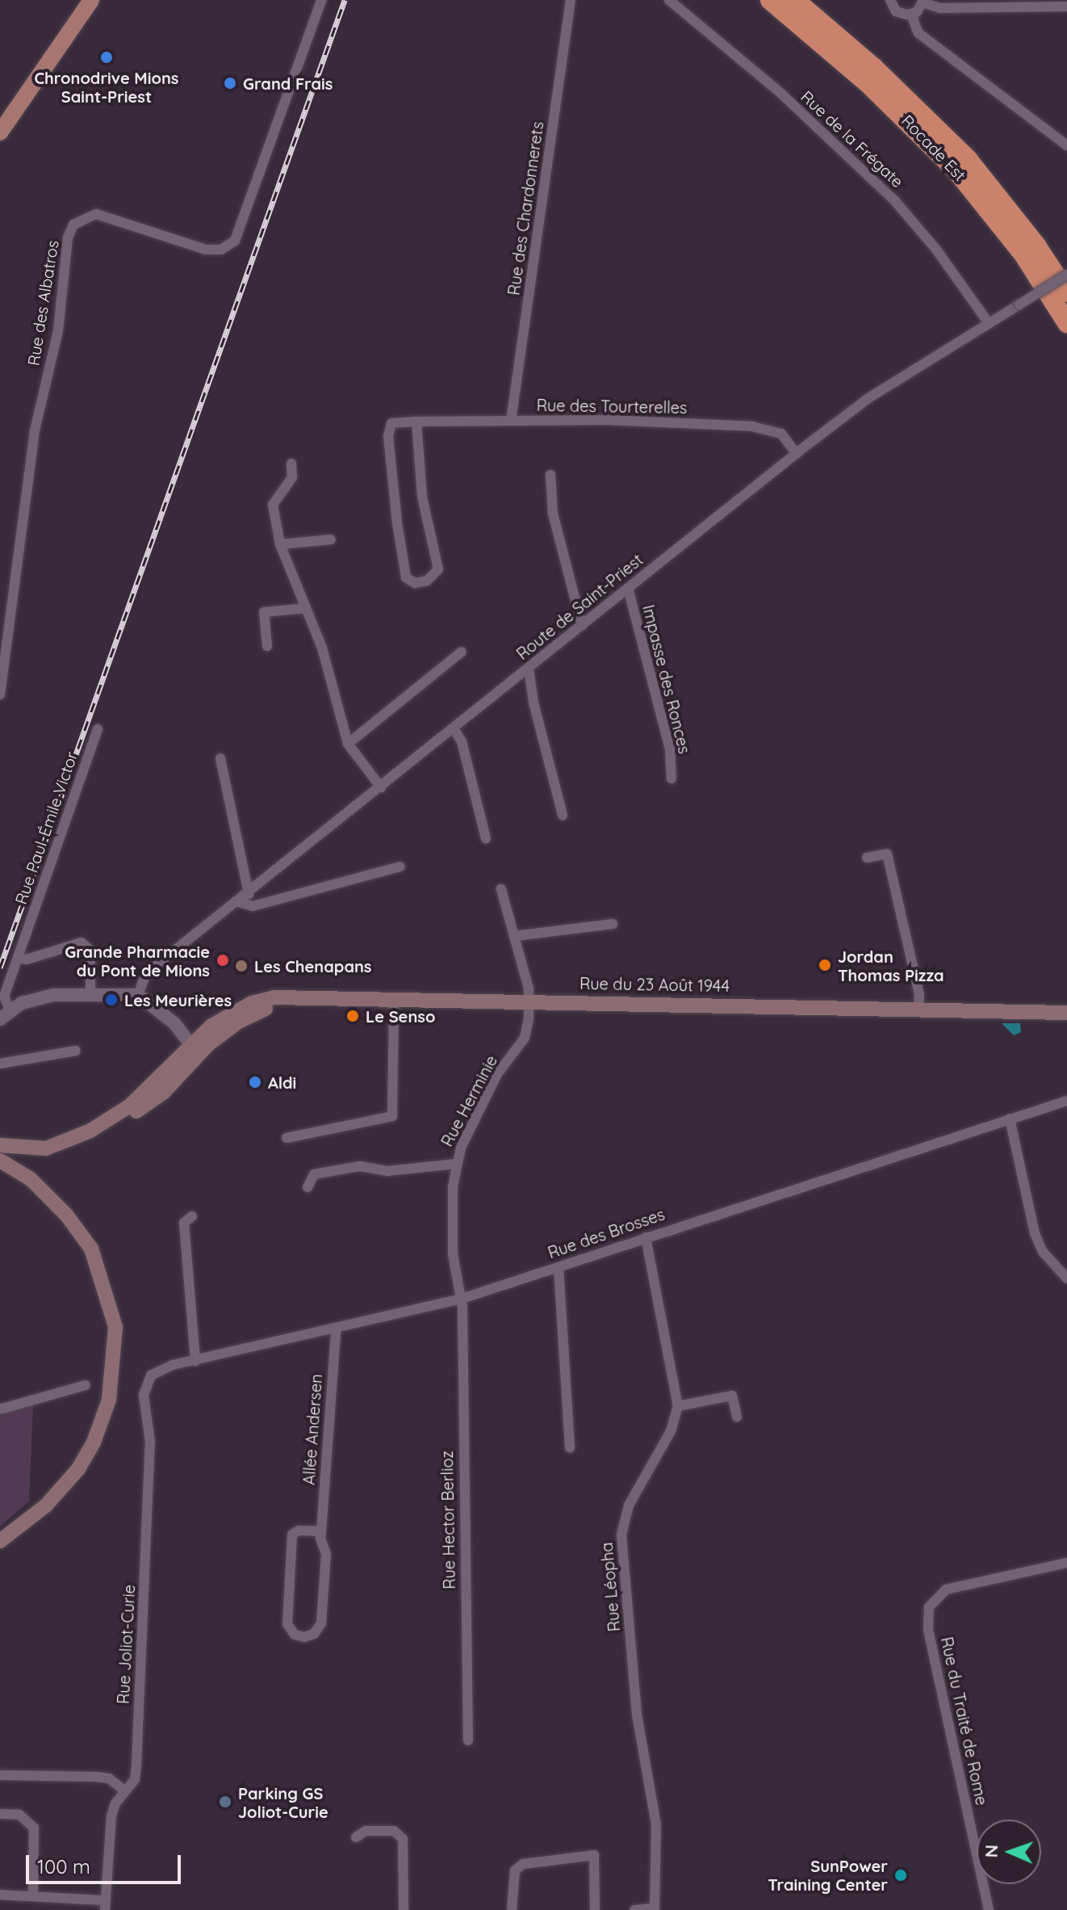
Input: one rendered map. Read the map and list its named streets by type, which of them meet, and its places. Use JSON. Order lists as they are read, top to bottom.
{
  "streets": {
    "highway": ["Rocade Est"],
    "main road": ["Rue du 23 Août 1944"],
    "street": [
      "Rue de la Frégate",
      "Rue des Chardonnerets",
      "Rue des Albatros",
      "Rue des Tourterelles",
      "Route de Saint-Priest",
      "Impasse des Ronces",
      "Rue Paul-Émile Victor",
      "Rue Herminie",
      "Rue des Brosses",
      "Allée Andersen",
      "Rue Hector Berlioz",
      "Rue Léopha",
      "Rue Joliot-Curie",
      "Rue du Traité de Rome"
    ]
  },
  "crossings": [
    ["Rue de la Frégate", "Route de Saint-Priest"],
    ["Rue des Chardonnerets", "Rue des Tourterelles"],
    ["Rue des Tourterelles", "Route de Saint-Priest"],
    ["Route de Saint-Priest", "Impasse des Ronces"],
    ["Rue du 23 Août 1944", "Rue Herminie"],
    ["Rue Herminie", "Rue des Brosses"],
    ["Rue Herminie", "Rue Hector Berlioz"],
    ["Rue des Brosses", "Allée Andersen"],
    ["Rue des Brosses", "Rue Hector Berlioz"],
    ["Rue des Brosses", "Rue Léopha"],
    ["Rue des Brosses", "Rue Joliot-Curie"]
  ],
  "places": [
    "Chronodrive Mions Saint-Priest",
    "Grand Frais",
    "Grande Pharmacie du Pont de Mions",
    "Jordan Thomas Pizza",
    "Les Chenapans",
    "Les Meurières",
    "Le Senso",
    "Aldi",
    "Parking GS Joliot-Curie",
    "SunPower Training Center"
  ],
  "scale_bar": "100 m",
  "north": "left"
}
